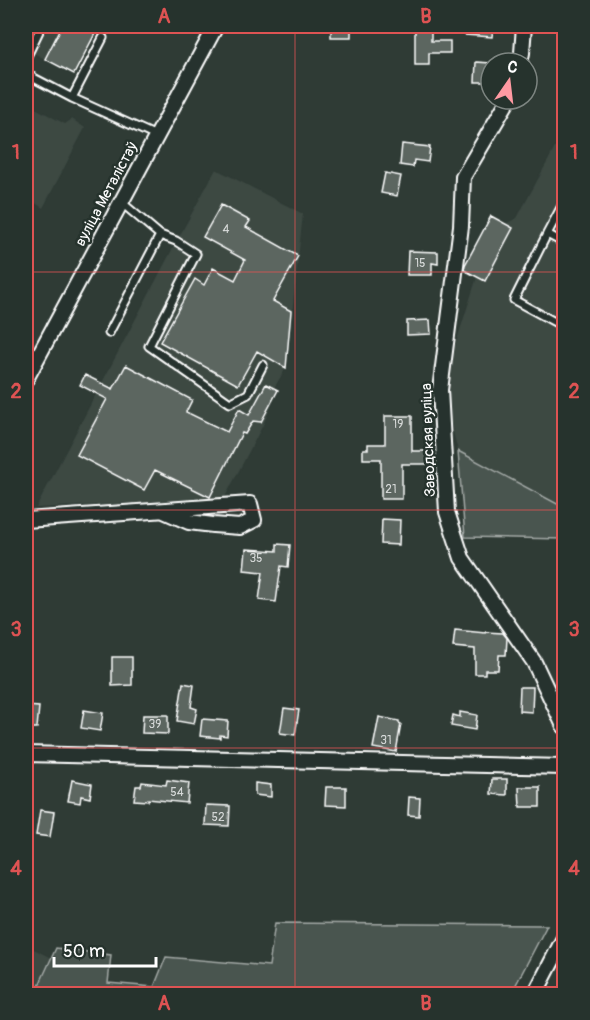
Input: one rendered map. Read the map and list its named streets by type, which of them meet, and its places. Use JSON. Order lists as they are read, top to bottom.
{
  "streets": {
    "street": ["вуліца Металістаў", "Заводская вуліца"]
  },
  "house_numbers": [
    "4",
    "15",
    "19",
    "21",
    "35",
    "39",
    "31",
    "54",
    "52"
  ],
  "scale_bar": "50 m",
  "north": "top",
  "grid": {
    "columns": ["A", "B"],
    "rows": [
      "1",
      "2",
      "3",
      "4"
    ]
  }
}
